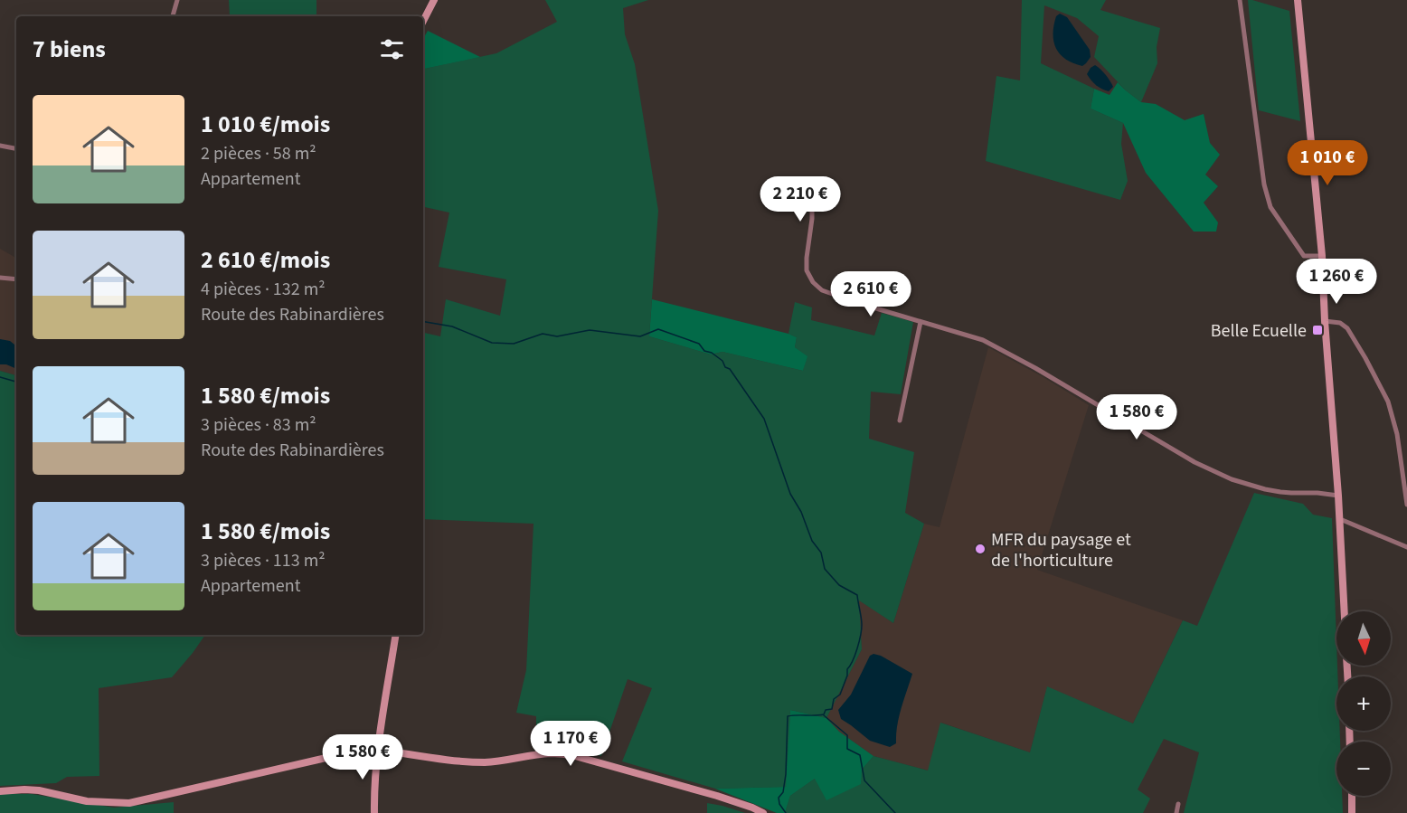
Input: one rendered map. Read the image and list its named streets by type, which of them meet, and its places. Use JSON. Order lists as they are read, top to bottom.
{
  "places": {
    "transit": ["Belle Ecuelle"],
    "other": ["MFR du paysage et de l'horticulture"]
  },
  "north": "bottom",
  "page": {
    "heading": "7 biens",
    "list": [
      {
        "name": "1 010 €/mois",
        "note": "2 pièces · 58 m² · Appartement"
      },
      {
        "name": "2 610 €/mois",
        "note": "4 pièces · 132 m² · Route des Rabinardières"
      },
      {
        "name": "1 580 €/mois",
        "note": "3 pièces · 83 m² · Route des Rabinardières"
      },
      {
        "name": "1 580 €/mois",
        "note": "3 pièces · 113 m² · Appartement"
      }
    ],
    "price": [
      "1 010 €",
      "2 210 €",
      "1 260 €",
      "2 610 €",
      "1 580 €",
      "1 170 €",
      "1 580 €"
    ],
    "map_buttons": ["+", "−"]
  }
}
